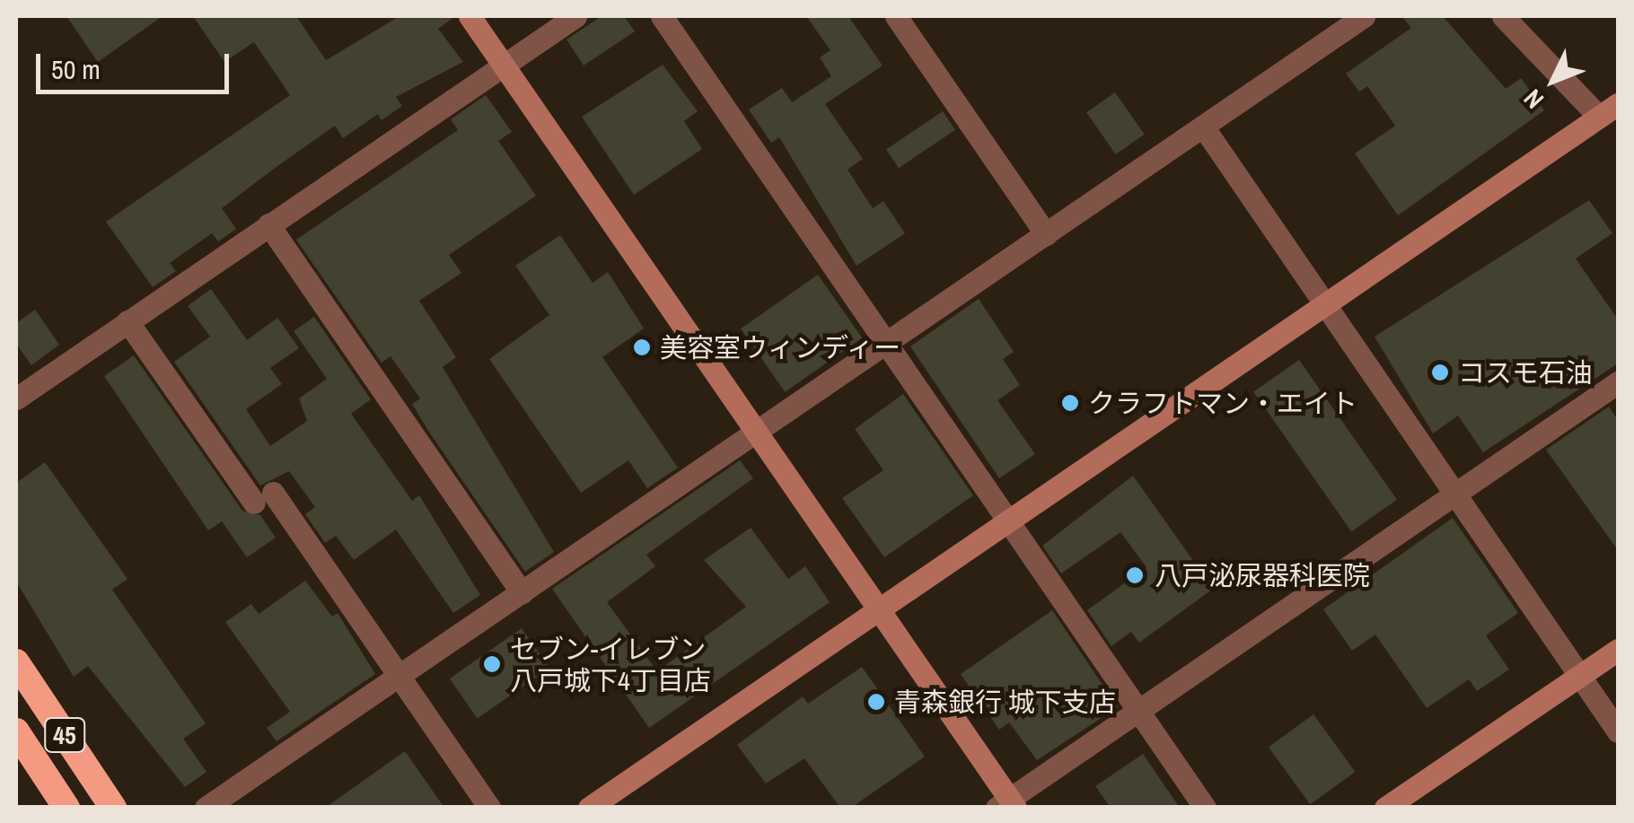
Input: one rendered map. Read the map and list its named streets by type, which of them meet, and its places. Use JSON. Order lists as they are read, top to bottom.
{
  "streets": {
    "highway": ["45"]
  },
  "places": [
    "美容室ウィンディー",
    "コスモ石油",
    "クラフトマン・エイト",
    "八戸泌尿器科医院",
    "セブン-イレブン 八戸城下4丁目店",
    "青森銀行 城下支店"
  ],
  "scale_bar": "50 m",
  "north": "bottom left"
}
